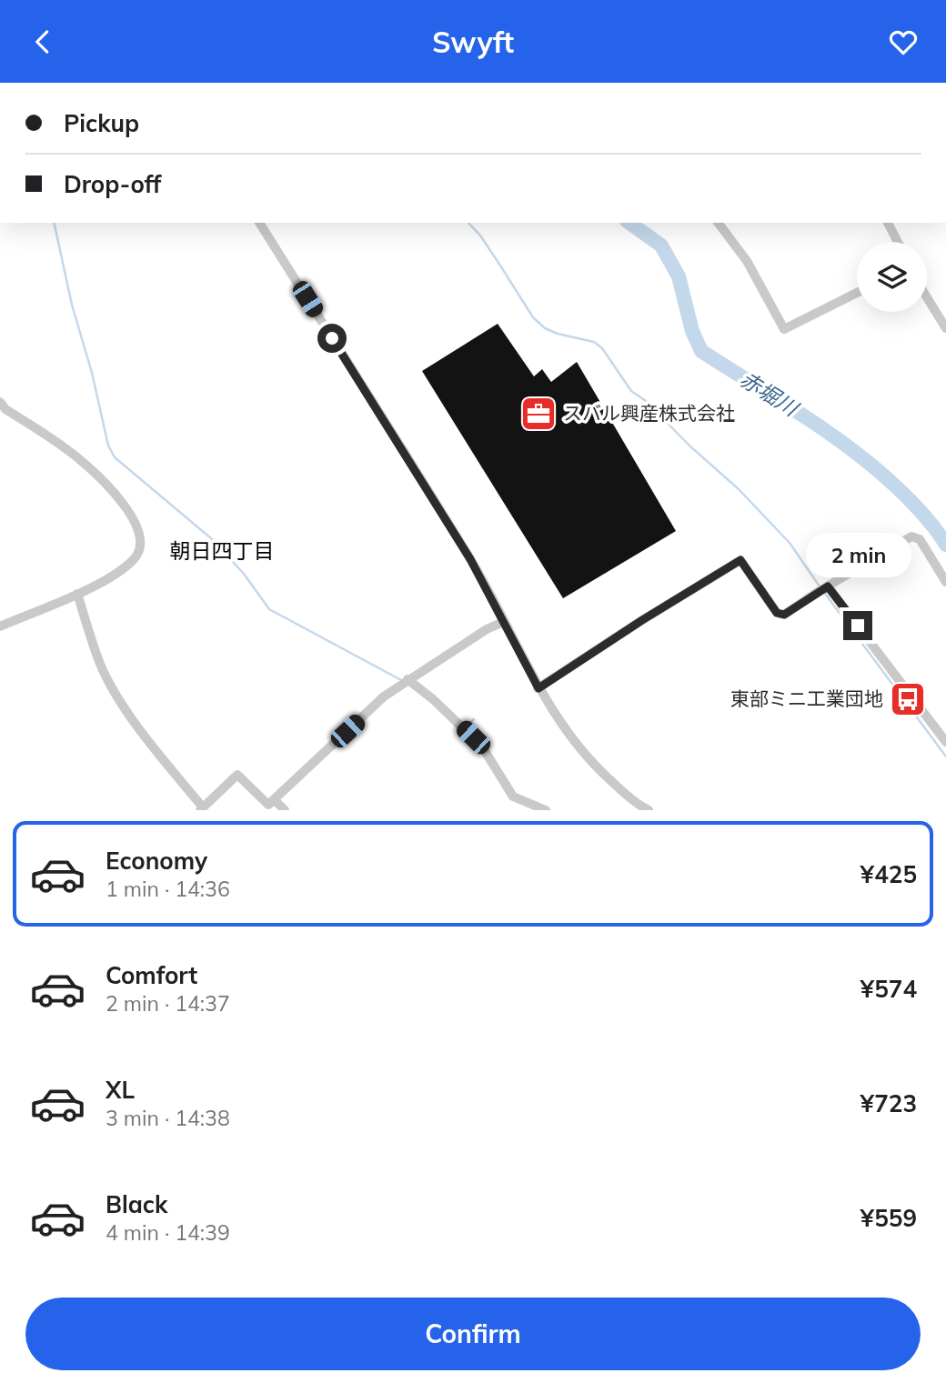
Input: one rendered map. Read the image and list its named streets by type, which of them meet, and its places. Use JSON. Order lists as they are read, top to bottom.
{
  "districts": ["朝日四丁目"],
  "water": ["赤堀川"],
  "places": {
    "office": ["スバル興産株式会社"],
    "bus stop": ["東部ミニ工業団地"]
  },
  "page": {
    "header": "Swyft",
    "banner": ["Pickup", "Drop-off"],
    "bubble": "2 min",
    "list": [
      {
        "name": "Economy",
        "note": "1 min · 14:36",
        "value": "¥425"
      },
      {
        "name": "Comfort",
        "note": "2 min · 14:37",
        "value": "¥574"
      },
      {
        "name": "XL",
        "note": "3 min · 14:38",
        "value": "¥723"
      },
      {
        "name": "Black",
        "note": "4 min · 14:39",
        "value": "¥559"
      }
    ],
    "buttons": "Confirm"
  }
}
